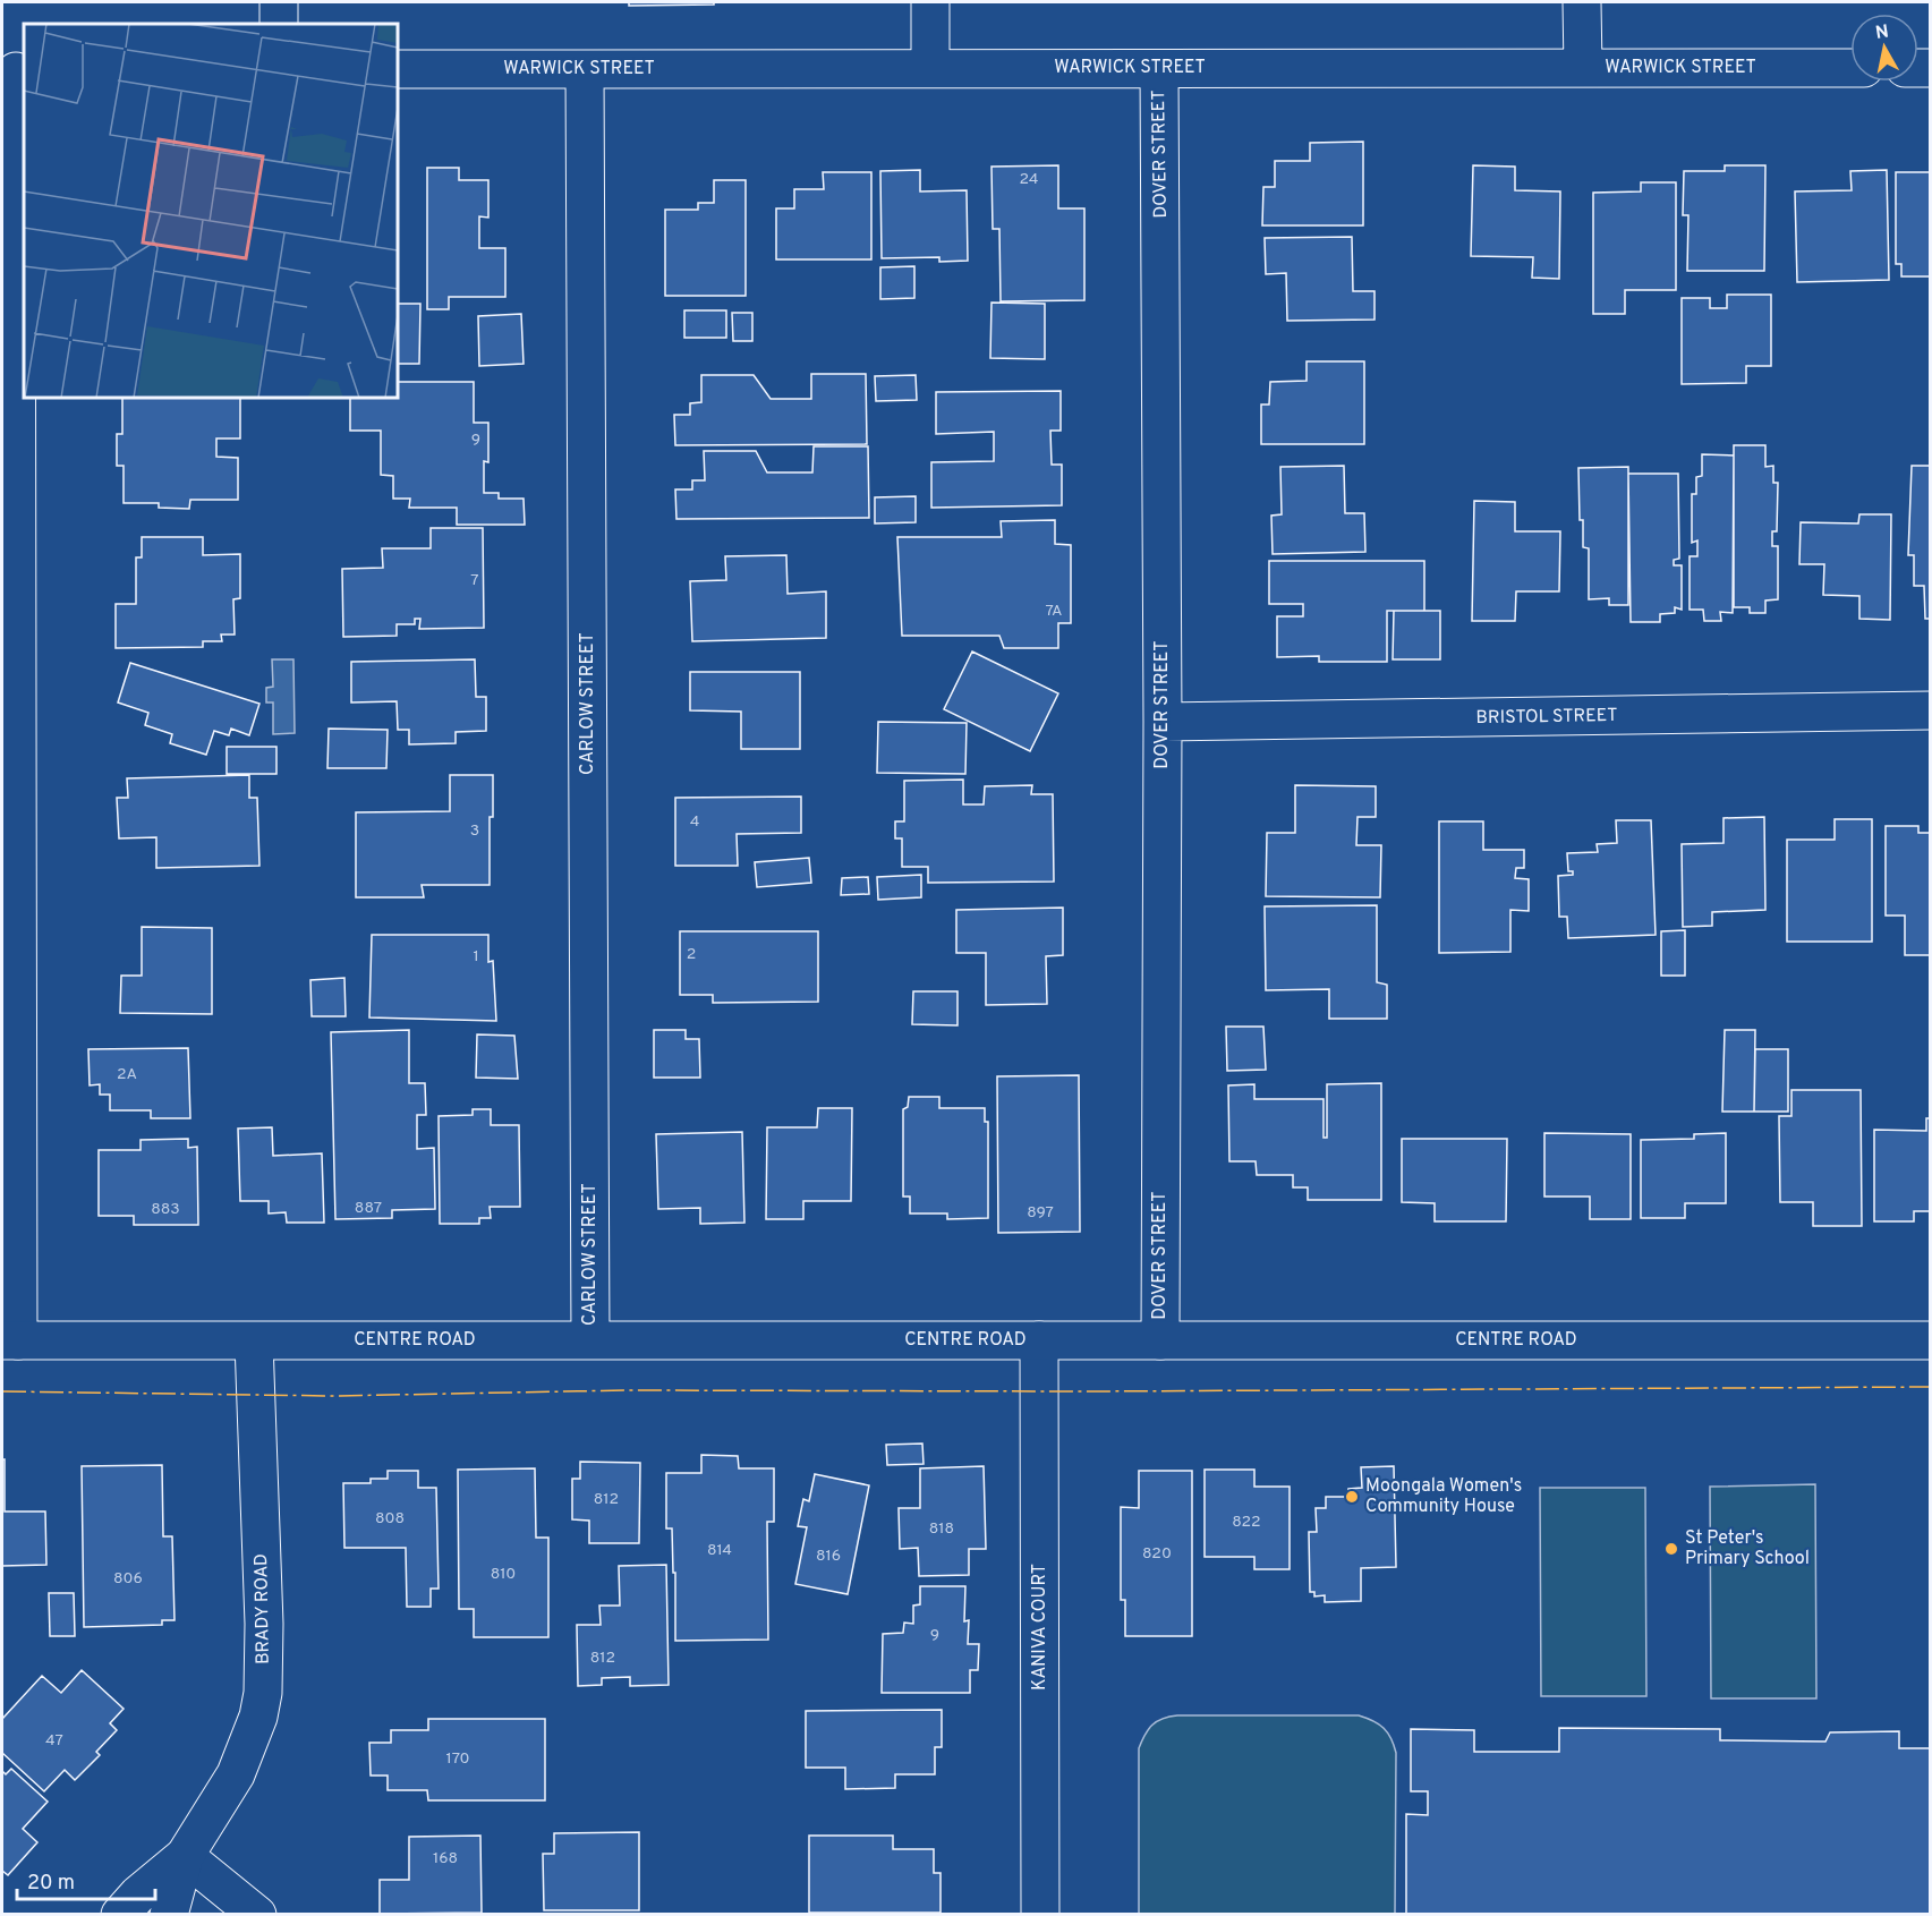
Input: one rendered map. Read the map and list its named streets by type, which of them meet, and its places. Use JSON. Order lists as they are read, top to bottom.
{
  "streets": {
    "street": [
      "WARWICK STREET",
      "DOVER STREET",
      "CARLOW STREET",
      "BRISTOL STREET",
      "CENTRE ROAD",
      "BRADY ROAD",
      "KANIVA COURT"
    ]
  },
  "crossings": [
    ["WARWICK STREET", "DOVER STREET"],
    ["WARWICK STREET", "CARLOW STREET"],
    ["DOVER STREET", "BRISTOL STREET"],
    ["DOVER STREET", "CENTRE ROAD"],
    ["CARLOW STREET", "CENTRE ROAD"],
    ["CENTRE ROAD", "BRADY ROAD"],
    ["CENTRE ROAD", "KANIVA COURT"]
  ],
  "places": ["Moongala Women's Community House", "St Peter's Primary School"],
  "house_numbers": [
    "24",
    "9",
    "7",
    "7A",
    "4",
    "3",
    "2",
    "1",
    "2A",
    "887",
    "883",
    "897",
    "812",
    "808",
    "822",
    "818",
    "814",
    "820",
    "816",
    "810",
    "806",
    "9",
    "812",
    "47",
    "170",
    "168"
  ],
  "scale_bar": "20 m",
  "north": "top"
}
